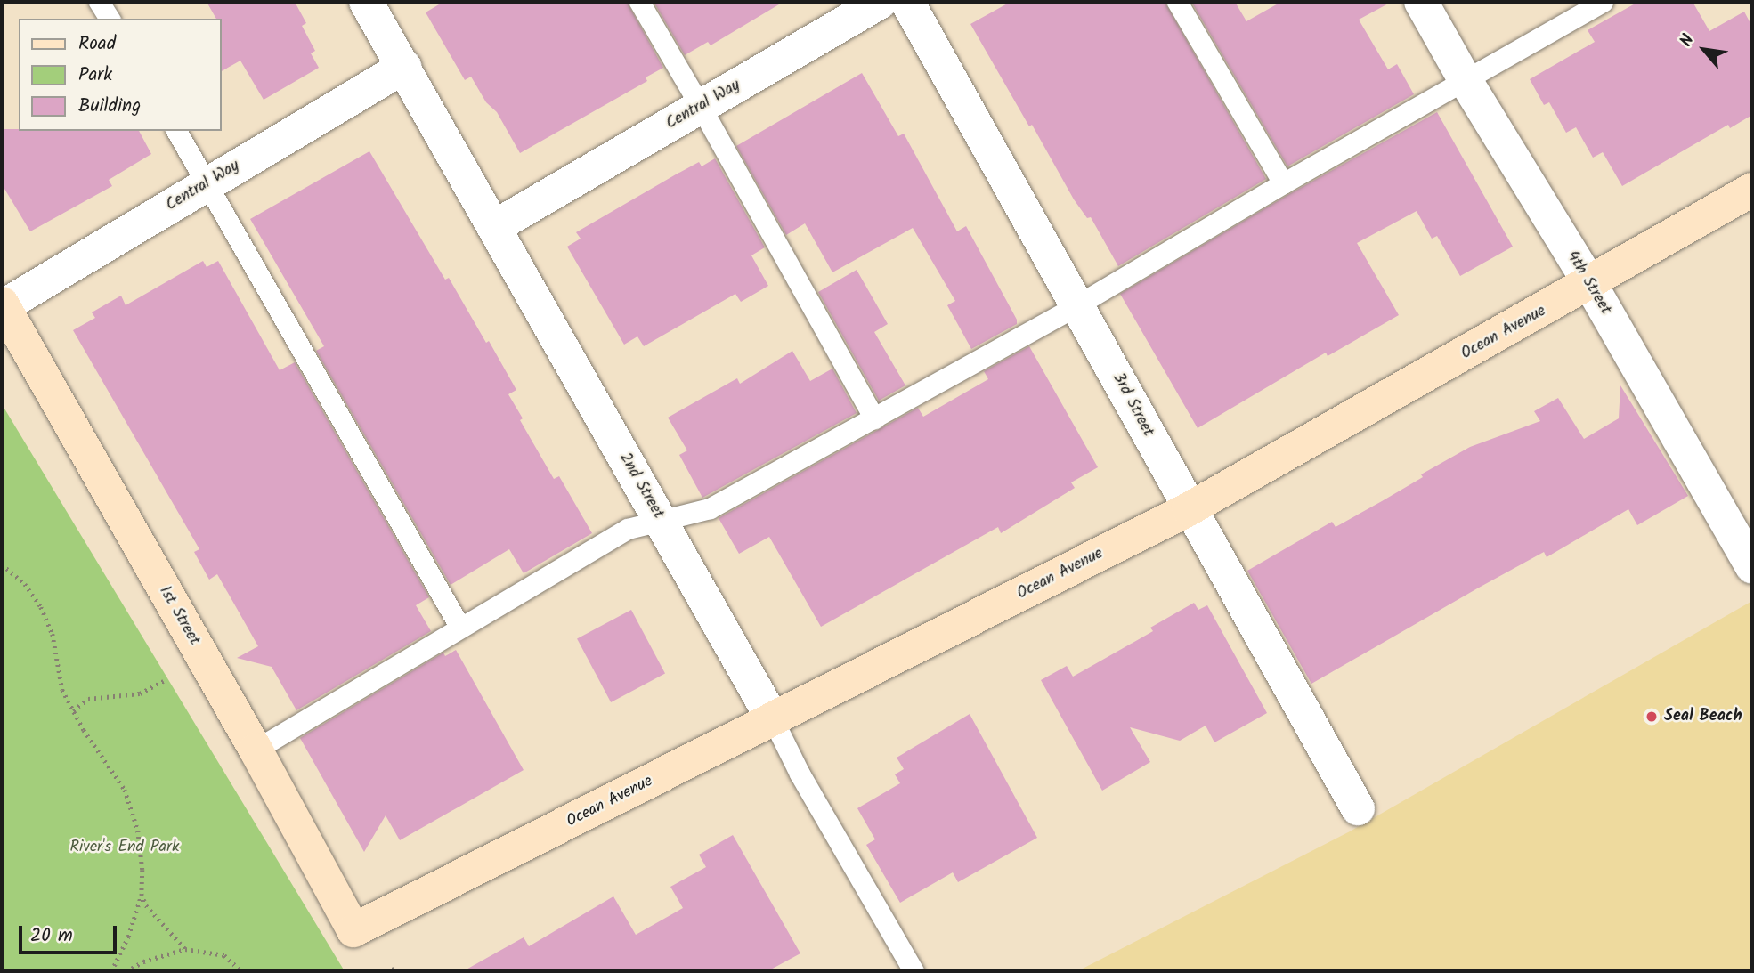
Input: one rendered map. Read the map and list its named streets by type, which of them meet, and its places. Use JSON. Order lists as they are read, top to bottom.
{
  "streets": {
    "street": [
      "Central Way",
      "4th Street",
      "Ocean Avenue",
      "3rd Street",
      "2nd Street",
      "1st Street"
    ]
  },
  "crossings": [
    ["Central Way", "2nd Street"],
    ["Central Way", "1st Street"],
    ["4th Street", "Ocean Avenue"],
    ["Ocean Avenue", "3rd Street"],
    ["Ocean Avenue", "2nd Street"],
    ["Ocean Avenue", "1st Street"]
  ],
  "parks": ["River's End Park"],
  "places": ["Seal Beach"],
  "legend": ["Road", "Park", "Building"],
  "scale_bar": "20 m",
  "north": "top left"
}
